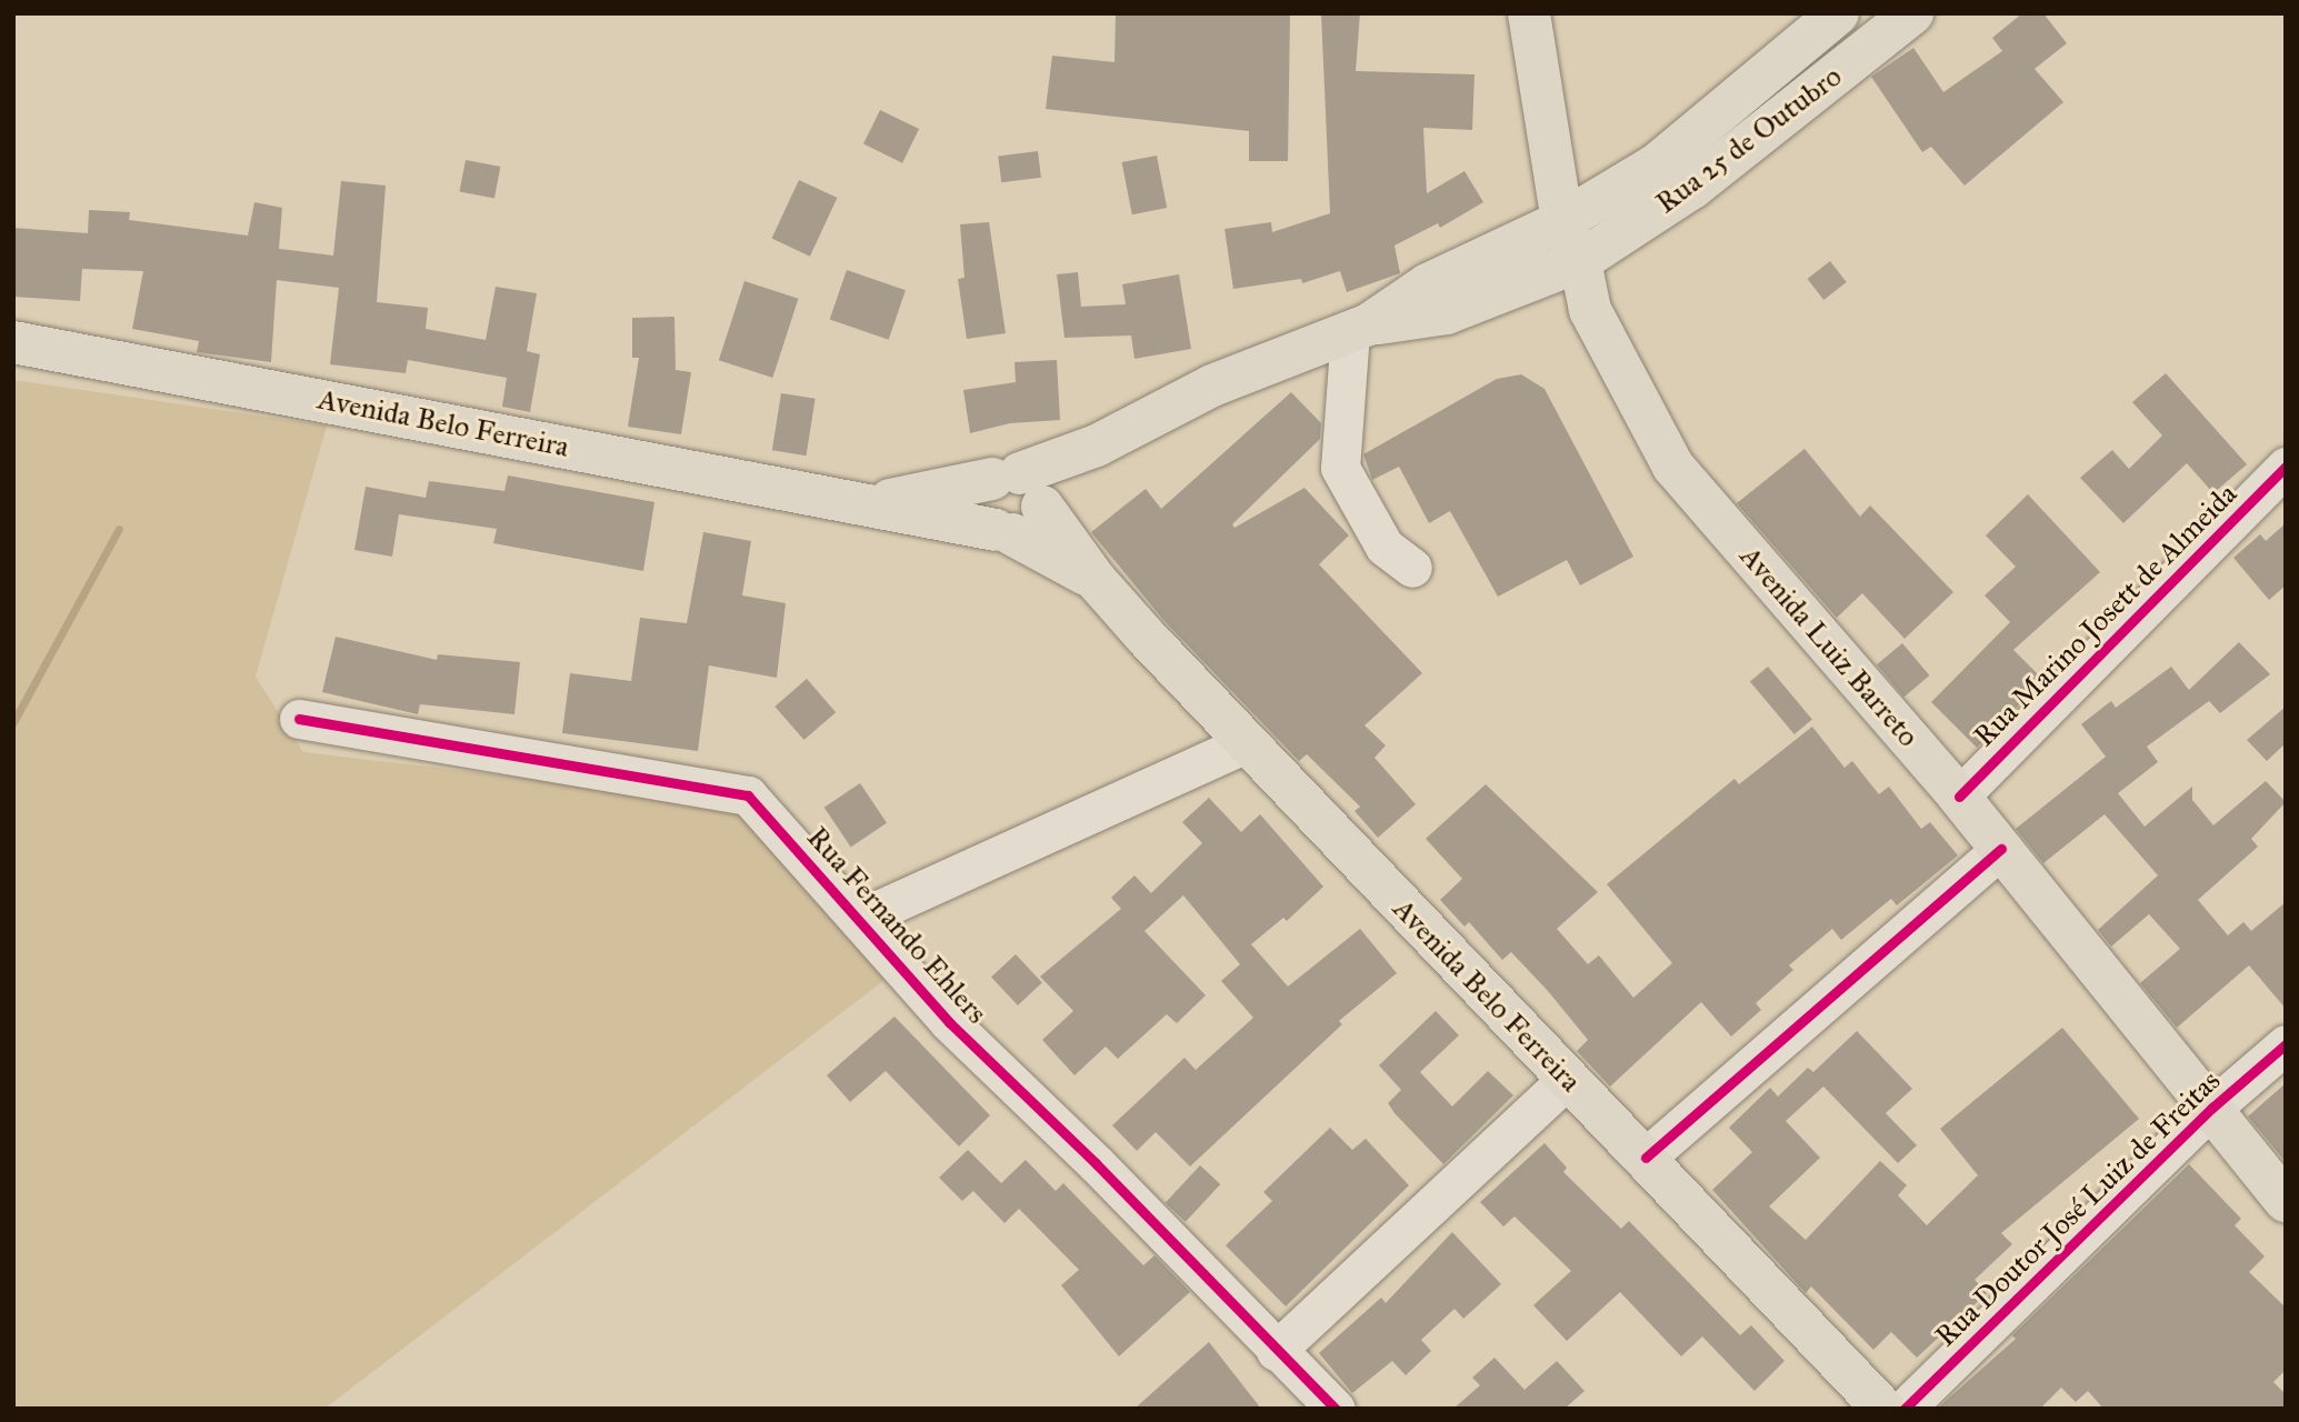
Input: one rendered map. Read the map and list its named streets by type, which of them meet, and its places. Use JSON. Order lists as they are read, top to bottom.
{
  "streets": {
    "main road": ["Rua 25 de Outubro", "Avenida Belo Ferreira", "Avenida Luiz Barreto"],
    "street": ["Rua Marino Josett de Almeida", "Rua Fernando Ehlers", "Rua Doutor José Luiz de Freitas"]
  },
  "crossings": [
    ["Rua 25 de Outubro", "Avenida Luiz Barreto"],
    ["Rua Marino Josett de Almeida", "Avenida Luiz Barreto"],
    ["Avenida Luiz Barreto", "Rua Doutor José Luiz de Freitas"]
  ]
}
